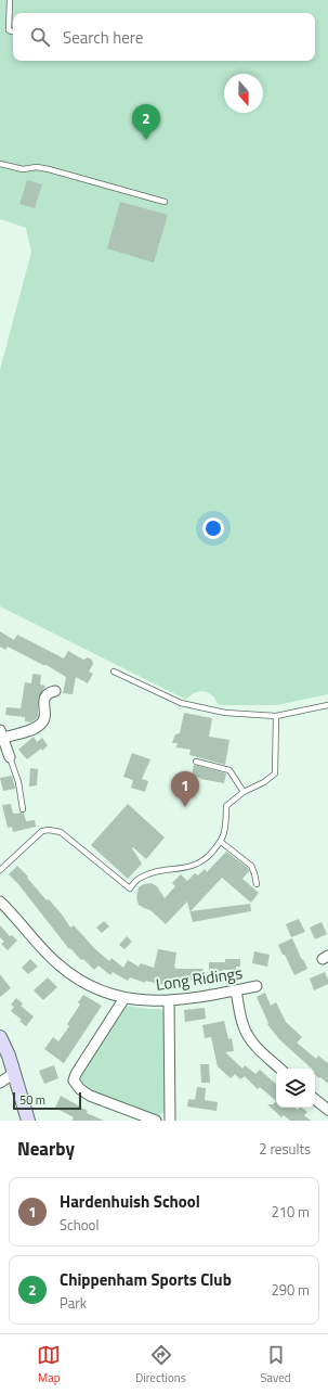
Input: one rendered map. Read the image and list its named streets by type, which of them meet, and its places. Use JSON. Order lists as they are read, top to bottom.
{
  "streets": {
    "street": ["Long Ridings"]
  },
  "scale_bar": "50 m",
  "north": "bottom",
  "page": {
    "search": "Search here",
    "pins": ["2", "1"],
    "scale": "50 m",
    "heading": ["Nearby", "2 results"],
    "list": [
      {
        "mark": "1",
        "name": "Hardenhuish School",
        "note": "School",
        "value": "210 m"
      },
      {
        "mark": "2",
        "name": "Chippenham Sports Club",
        "note": "Park",
        "value": "290 m"
      }
    ],
    "nav": ["Map", "Directions", "Saved"]
  }
}
